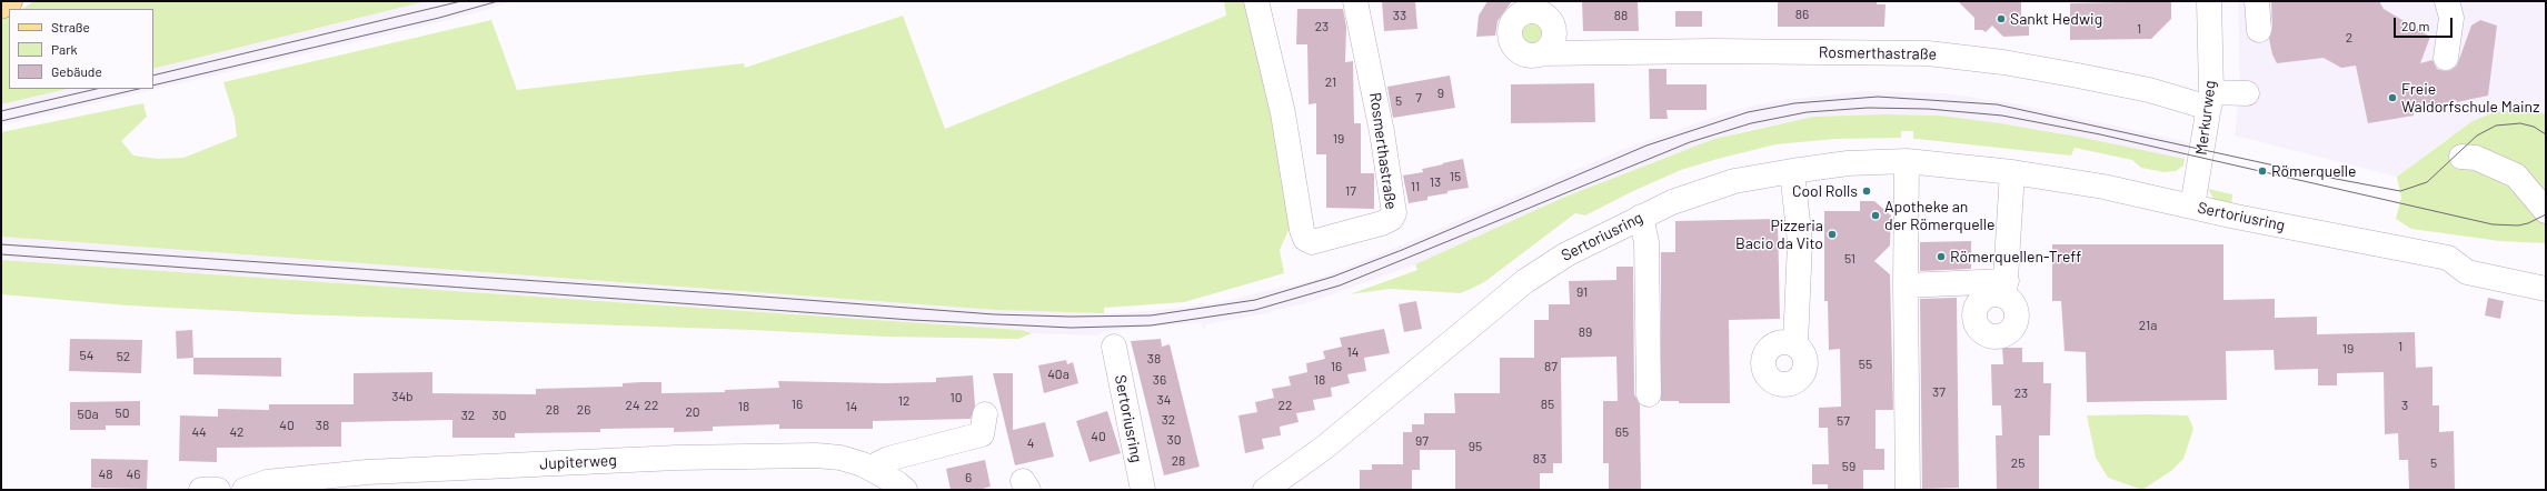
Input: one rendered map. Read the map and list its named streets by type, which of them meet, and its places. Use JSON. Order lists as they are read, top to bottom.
{
  "streets": {
    "street": [
      "Rosmerthastraße",
      "Merkurweg",
      "Sertoriusring",
      "Jupiterweg"
    ]
  },
  "crossings": [
    ["Rosmerthastraße", "Merkurweg"],
    ["Merkurweg", "Sertoriusring"]
  ],
  "places": [
    "Sankt Hedwig",
    "Freie Waldorfschule Mainz",
    "Römerquelle",
    "Cool Rolls",
    "Apotheke an der Römerquelle",
    "Pizzeria Bacio da Vito",
    "Römerquellen-Treff"
  ],
  "house_numbers": [
    "86",
    "33",
    "88",
    "23",
    "1",
    "2",
    "21",
    "9",
    "7",
    "5",
    "19",
    "15",
    "13",
    "11",
    "17",
    "51",
    "91",
    "21a",
    "89",
    "1",
    "19",
    "14",
    "54",
    "52",
    "38",
    "55",
    "16",
    "87",
    "40a",
    "36",
    "18",
    "37",
    "23",
    "34b",
    "10",
    "34",
    "12",
    "16",
    "85",
    "24",
    "22",
    "22",
    "3",
    "18",
    "14",
    "28",
    "26",
    "20",
    "50",
    "50a",
    "32",
    "30",
    "32",
    "57",
    "40",
    "38",
    "44",
    "42",
    "65",
    "40",
    "30",
    "97",
    "4",
    "95",
    "83",
    "28",
    "25",
    "5",
    "59",
    "48",
    "46",
    "6"
  ],
  "legend": ["Straße", "Park", "Gebäude"],
  "scale_bar": "20 m"
}
